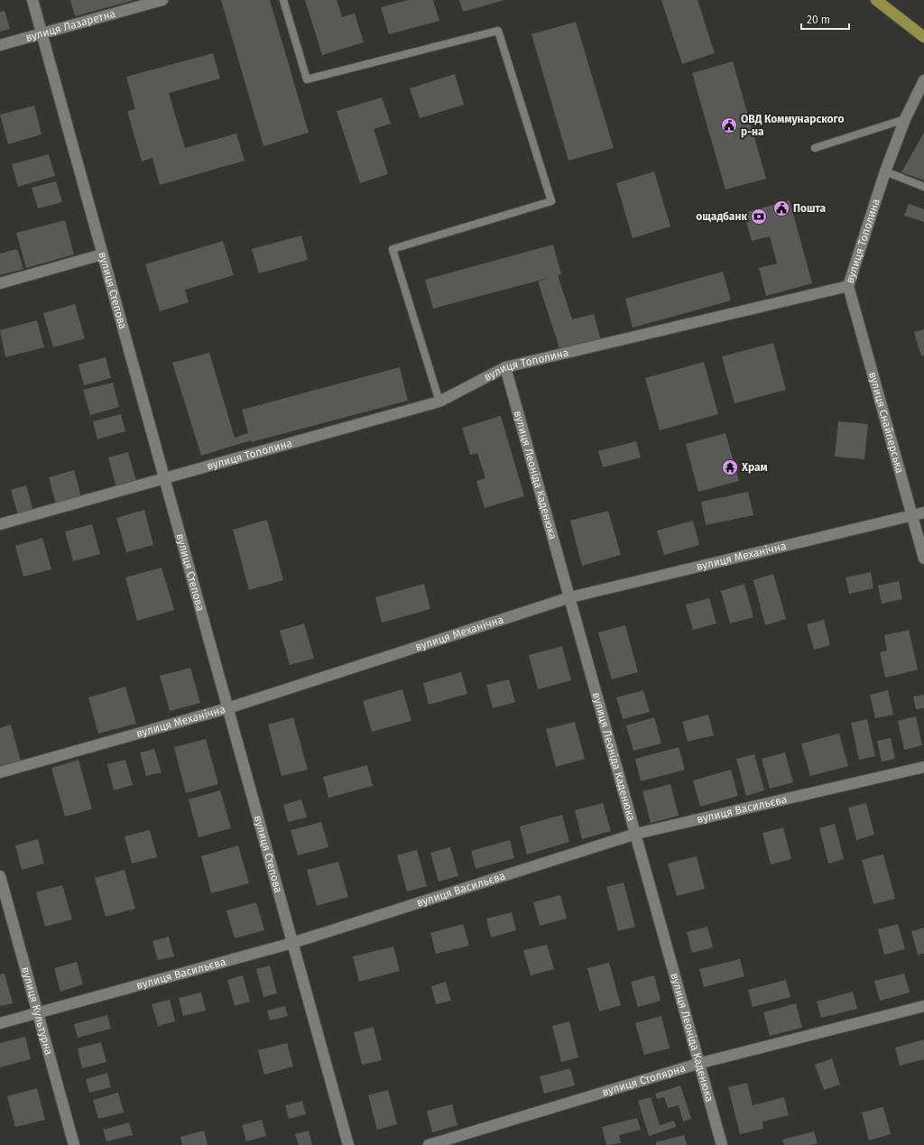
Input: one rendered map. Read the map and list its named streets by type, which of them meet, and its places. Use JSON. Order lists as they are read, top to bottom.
{
  "streets": {
    "street": [
      "вулиця Лазаретна",
      "вулиця Тополина",
      "вулиця Степова",
      "вулиця Снайперська",
      "вулиця Леоніда Каденюка",
      "вулиця Механічна",
      "вулиця Васильєва",
      "вулиця Культурна",
      "вулиця Столярна"
    ]
  },
  "crossings": [
    ["вулиця Лазаретна", "вулиця Степова"],
    ["вулиця Тополина", "вулиця Степова"],
    ["вулиця Тополина", "вулиця Снайперська"],
    ["вулиця Тополина", "вулиця Леоніда Каденюка"],
    ["вулиця Степова", "вулиця Механічна"],
    ["вулиця Степова", "вулиця Васильєва"],
    ["вулиця Снайперська", "вулиця Механічна"],
    ["вулиця Леоніда Каденюка", "вулиця Механічна"],
    ["вулиця Леоніда Каденюка", "вулиця Васильєва"],
    ["вулиця Леоніда Каденюка", "вулиця Столярна"],
    ["вулиця Васильєва", "вулиця Культурна"]
  ],
  "places": {
    "public building": ["ОВД Коммунарского р-на", "Пошта"],
    "bank": ["ощадбанк"],
    "temple": ["Храм"]
  },
  "scale_bar": "20 m"
}
